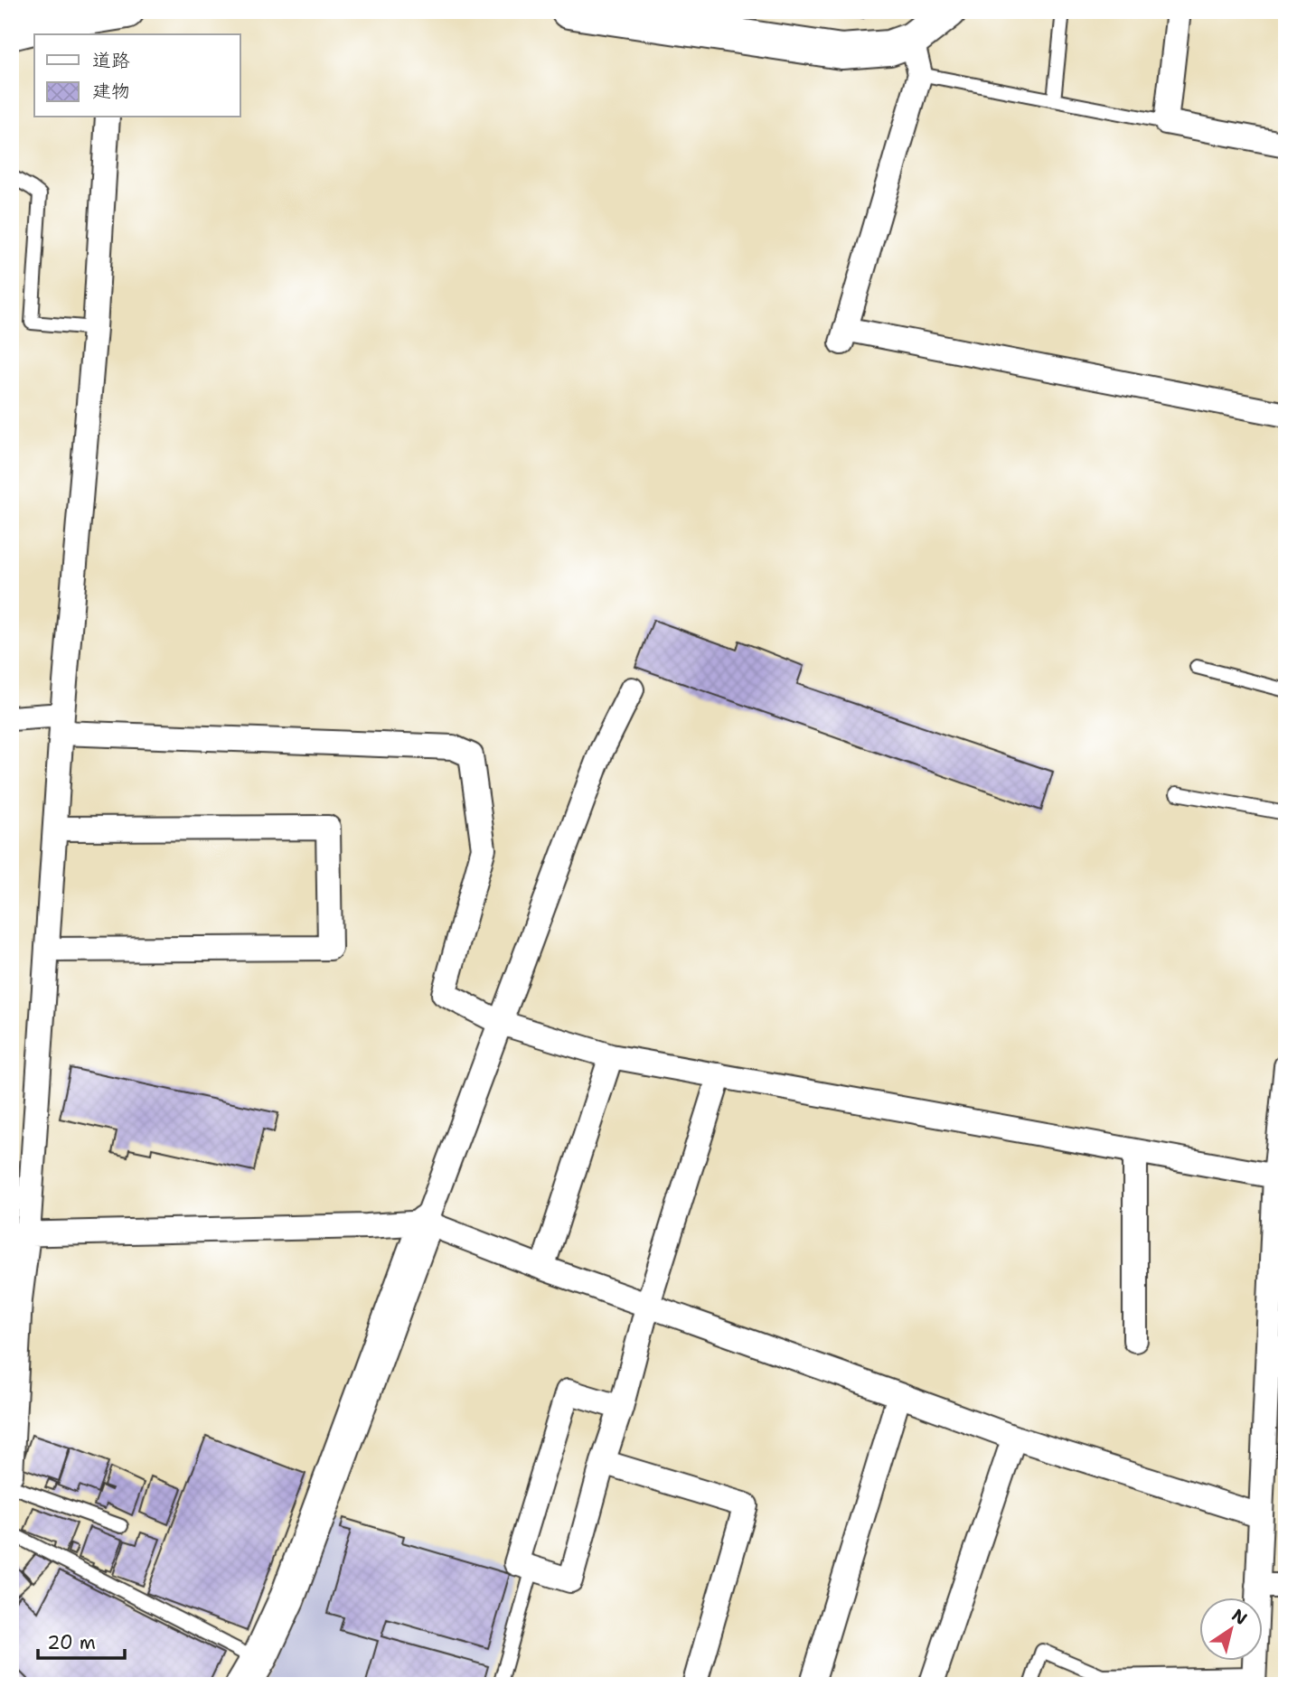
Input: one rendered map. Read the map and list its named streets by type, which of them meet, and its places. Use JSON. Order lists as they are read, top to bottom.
{
  "legend": ["道路", "建物"],
  "scale_bar": "20 m",
  "north": "top right"
}
